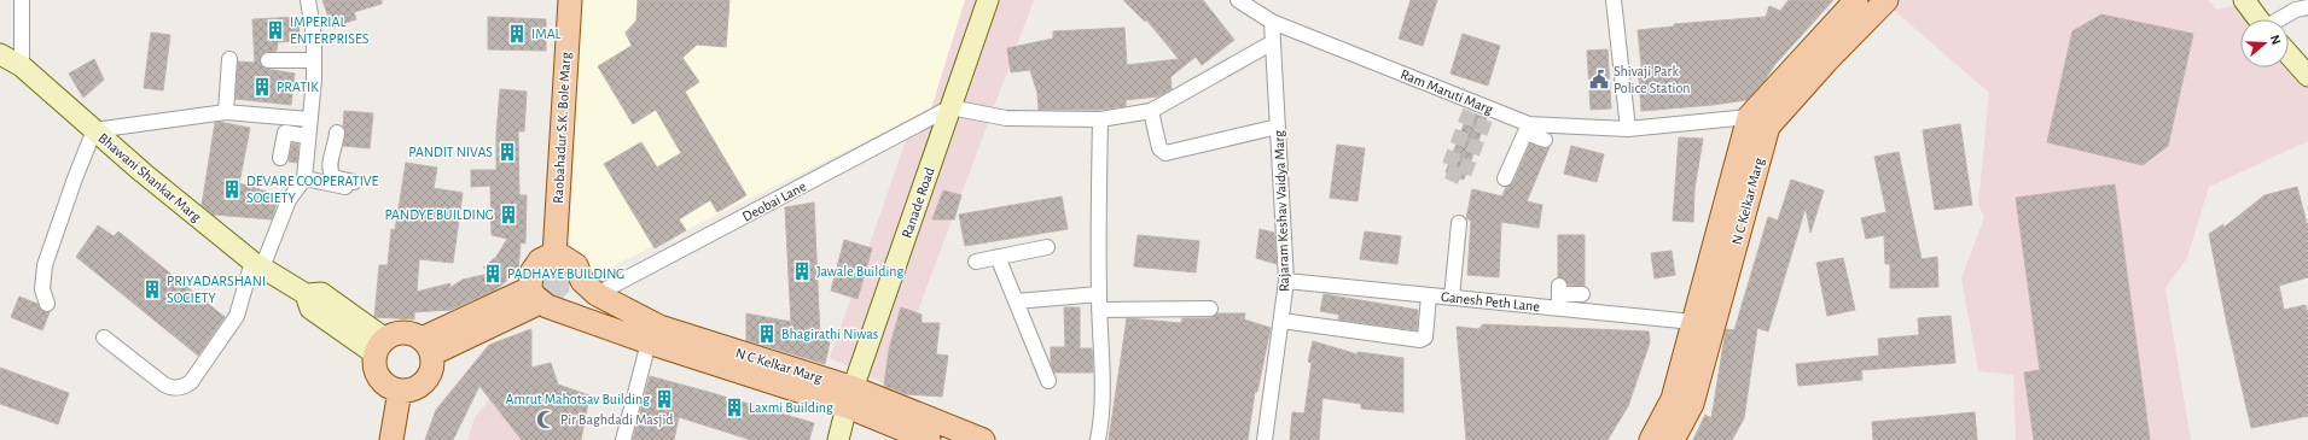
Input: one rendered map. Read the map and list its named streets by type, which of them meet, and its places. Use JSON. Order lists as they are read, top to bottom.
{
  "streets": {
    "main road": ["Raobahadur S.K. Bole Marg", "N C Kelkar Marg"],
    "street": [
      "Ram Maruti Marg",
      "Bhawani Shankar Marg",
      "Deobai Lane",
      "Ranade Road",
      "Rajaram Keshav Vaidya Marg",
      "Ganesh Peth Lane"
    ]
  },
  "crossings": [
    ["Ram Maruti Marg", "N C Kelkar Marg"],
    ["Ram Maruti Marg", "Rajaram Keshav Vaidya Marg"],
    ["Deobai Lane", "N C Kelkar Marg"],
    ["Deobai Lane", "Ranade Road"],
    ["N C Kelkar Marg", "Ranade Road"],
    ["N C Kelkar Marg", "Ganesh Peth Lane"],
    ["Rajaram Keshav Vaidya Marg", "Ganesh Peth Lane"]
  ],
  "places": {
    "building": [
      "IMPERIAL ENTERPRISES",
      "IMAL",
      "PRATIK",
      "PANDIT NIVAS",
      "DEVARE COOPERATIVE SOCIETY",
      "PANDYE BUILDING",
      "Jawale Building",
      "PADHAYE BUILDING",
      "PRIYADARSHANI SOCIETY",
      "Bhagirathi Niwas",
      "Amrut Mahotsav Building",
      "Laxmi Building"
    ],
    "public building": ["Shivaji Park Police Station"],
    "mosque": ["Pir Baghdadi Masjid"]
  },
  "north": "right"
}
